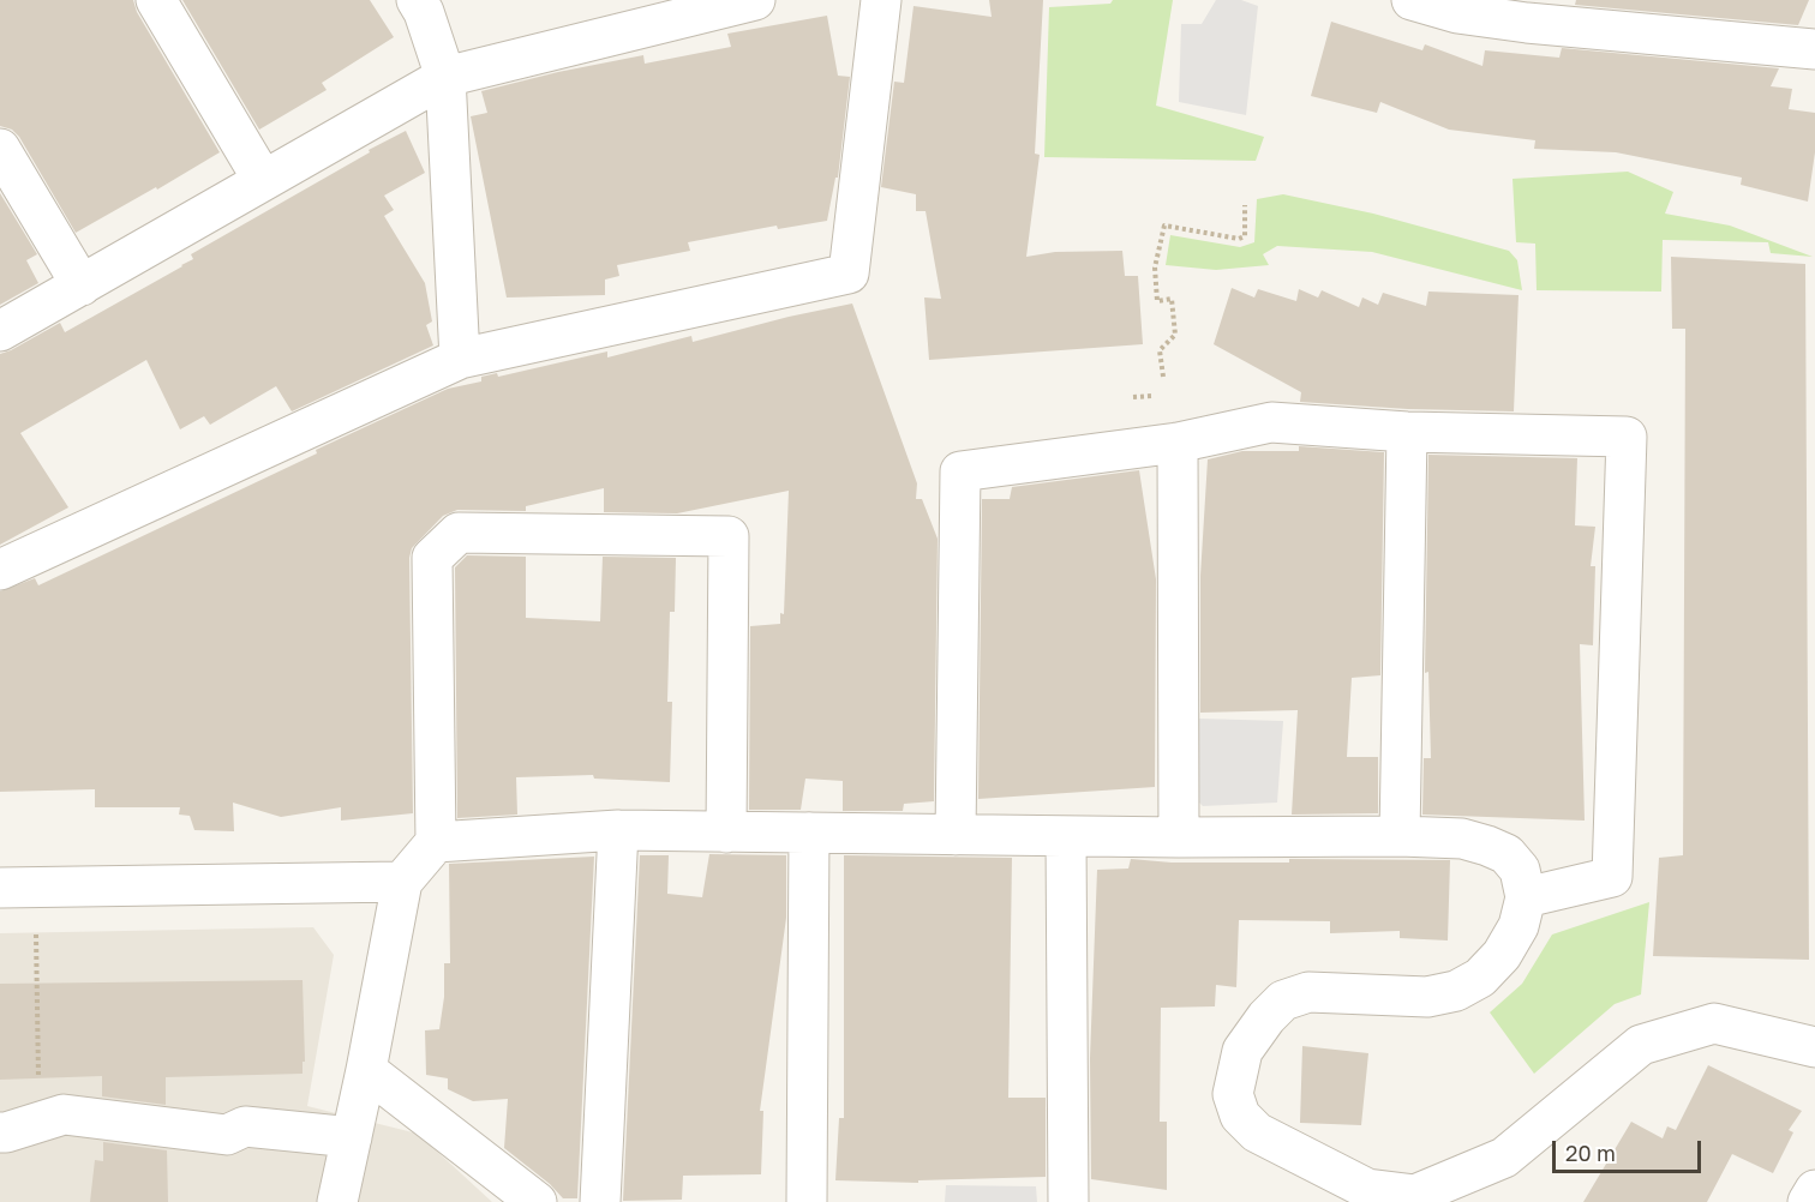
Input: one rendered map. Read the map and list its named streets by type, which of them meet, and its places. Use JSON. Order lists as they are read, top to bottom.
{
  "scale_bar": "20 m"
}
